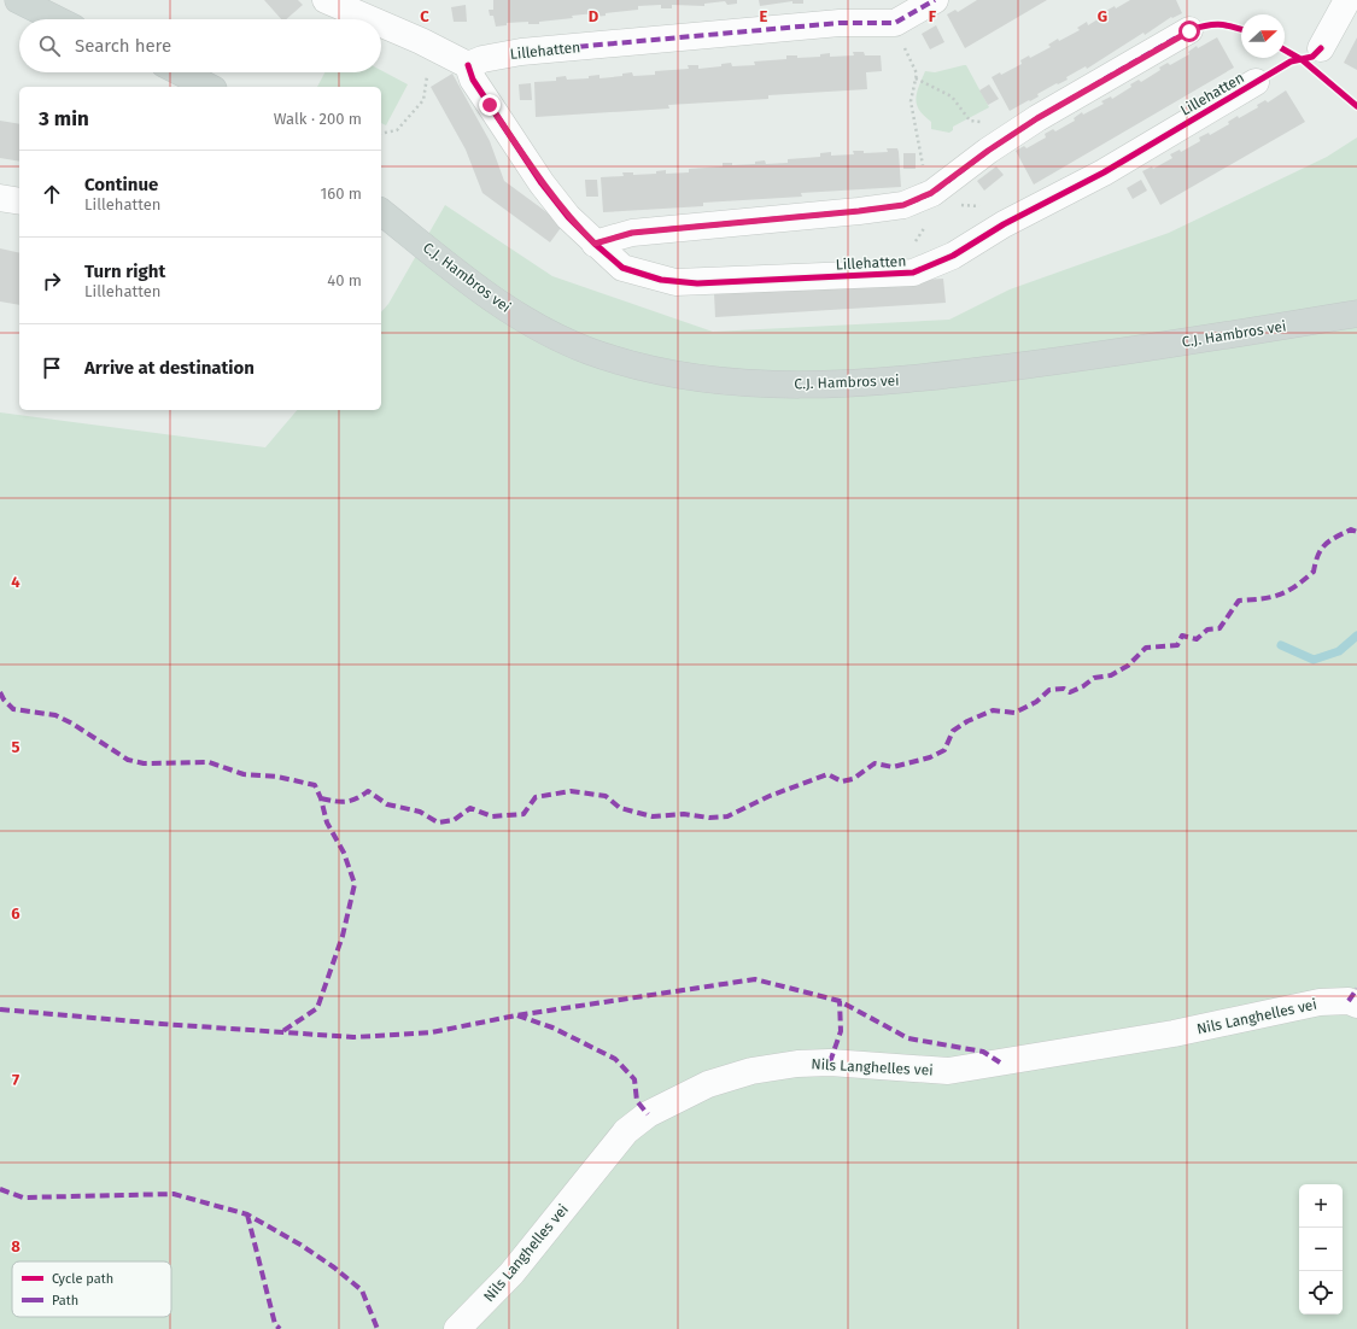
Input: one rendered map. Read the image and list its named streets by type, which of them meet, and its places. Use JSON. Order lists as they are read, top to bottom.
{
  "streets": {
    "main road": ["C.J. Hambros vei"],
    "street": ["Lillehatten", "Nils Langhelles vei"]
  },
  "legend": ["Cycle path", "Path"],
  "north": "right",
  "page": {
    "search": "Search here",
    "heading": ["3 min", "Walk · 200 m"],
    "list": [
      ["Continue", "Lillehatten", "160 m"],
      ["Turn right", "Lillehatten", "40 m"],
      "Arrive at destination"
    ],
    "map_buttons": ["+", "−"]
  },
  "grid": {
    "columns": [
      "C",
      "D",
      "E",
      "F",
      "G"
    ],
    "rows": [
      "4",
      "5",
      "6",
      "7",
      "8"
    ]
  }
}
